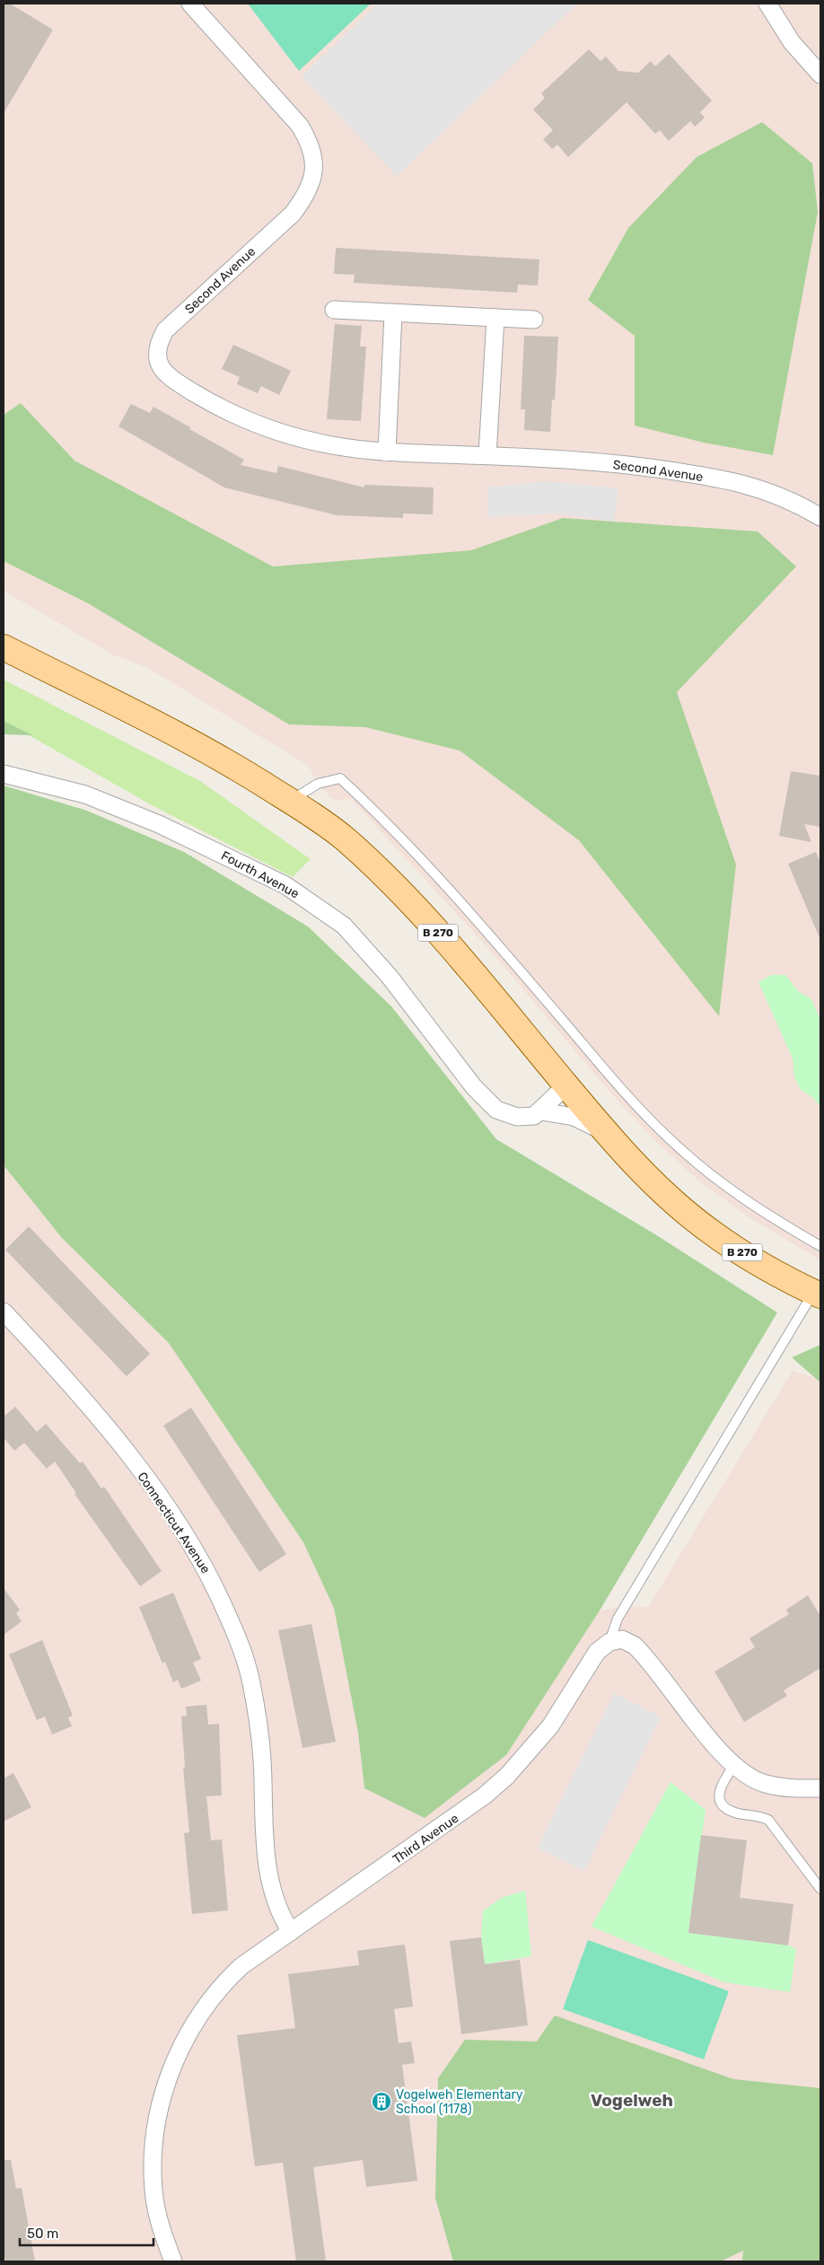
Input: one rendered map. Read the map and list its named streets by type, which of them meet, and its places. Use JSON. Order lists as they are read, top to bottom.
{
  "streets": {
    "main road": ["B 270"],
    "street": [
      "Second Avenue",
      "Fourth Avenue",
      "Connecticut Avenue",
      "Third Avenue"
    ]
  },
  "crossings": [
    ["Fourth Avenue", "B 270"],
    ["Connecticut Avenue", "Third Avenue"]
  ],
  "districts": ["Vogelweh"],
  "places": {
    "building": ["Vogelweh Elementary School (1178)"]
  },
  "scale_bar": "50 m"
}
